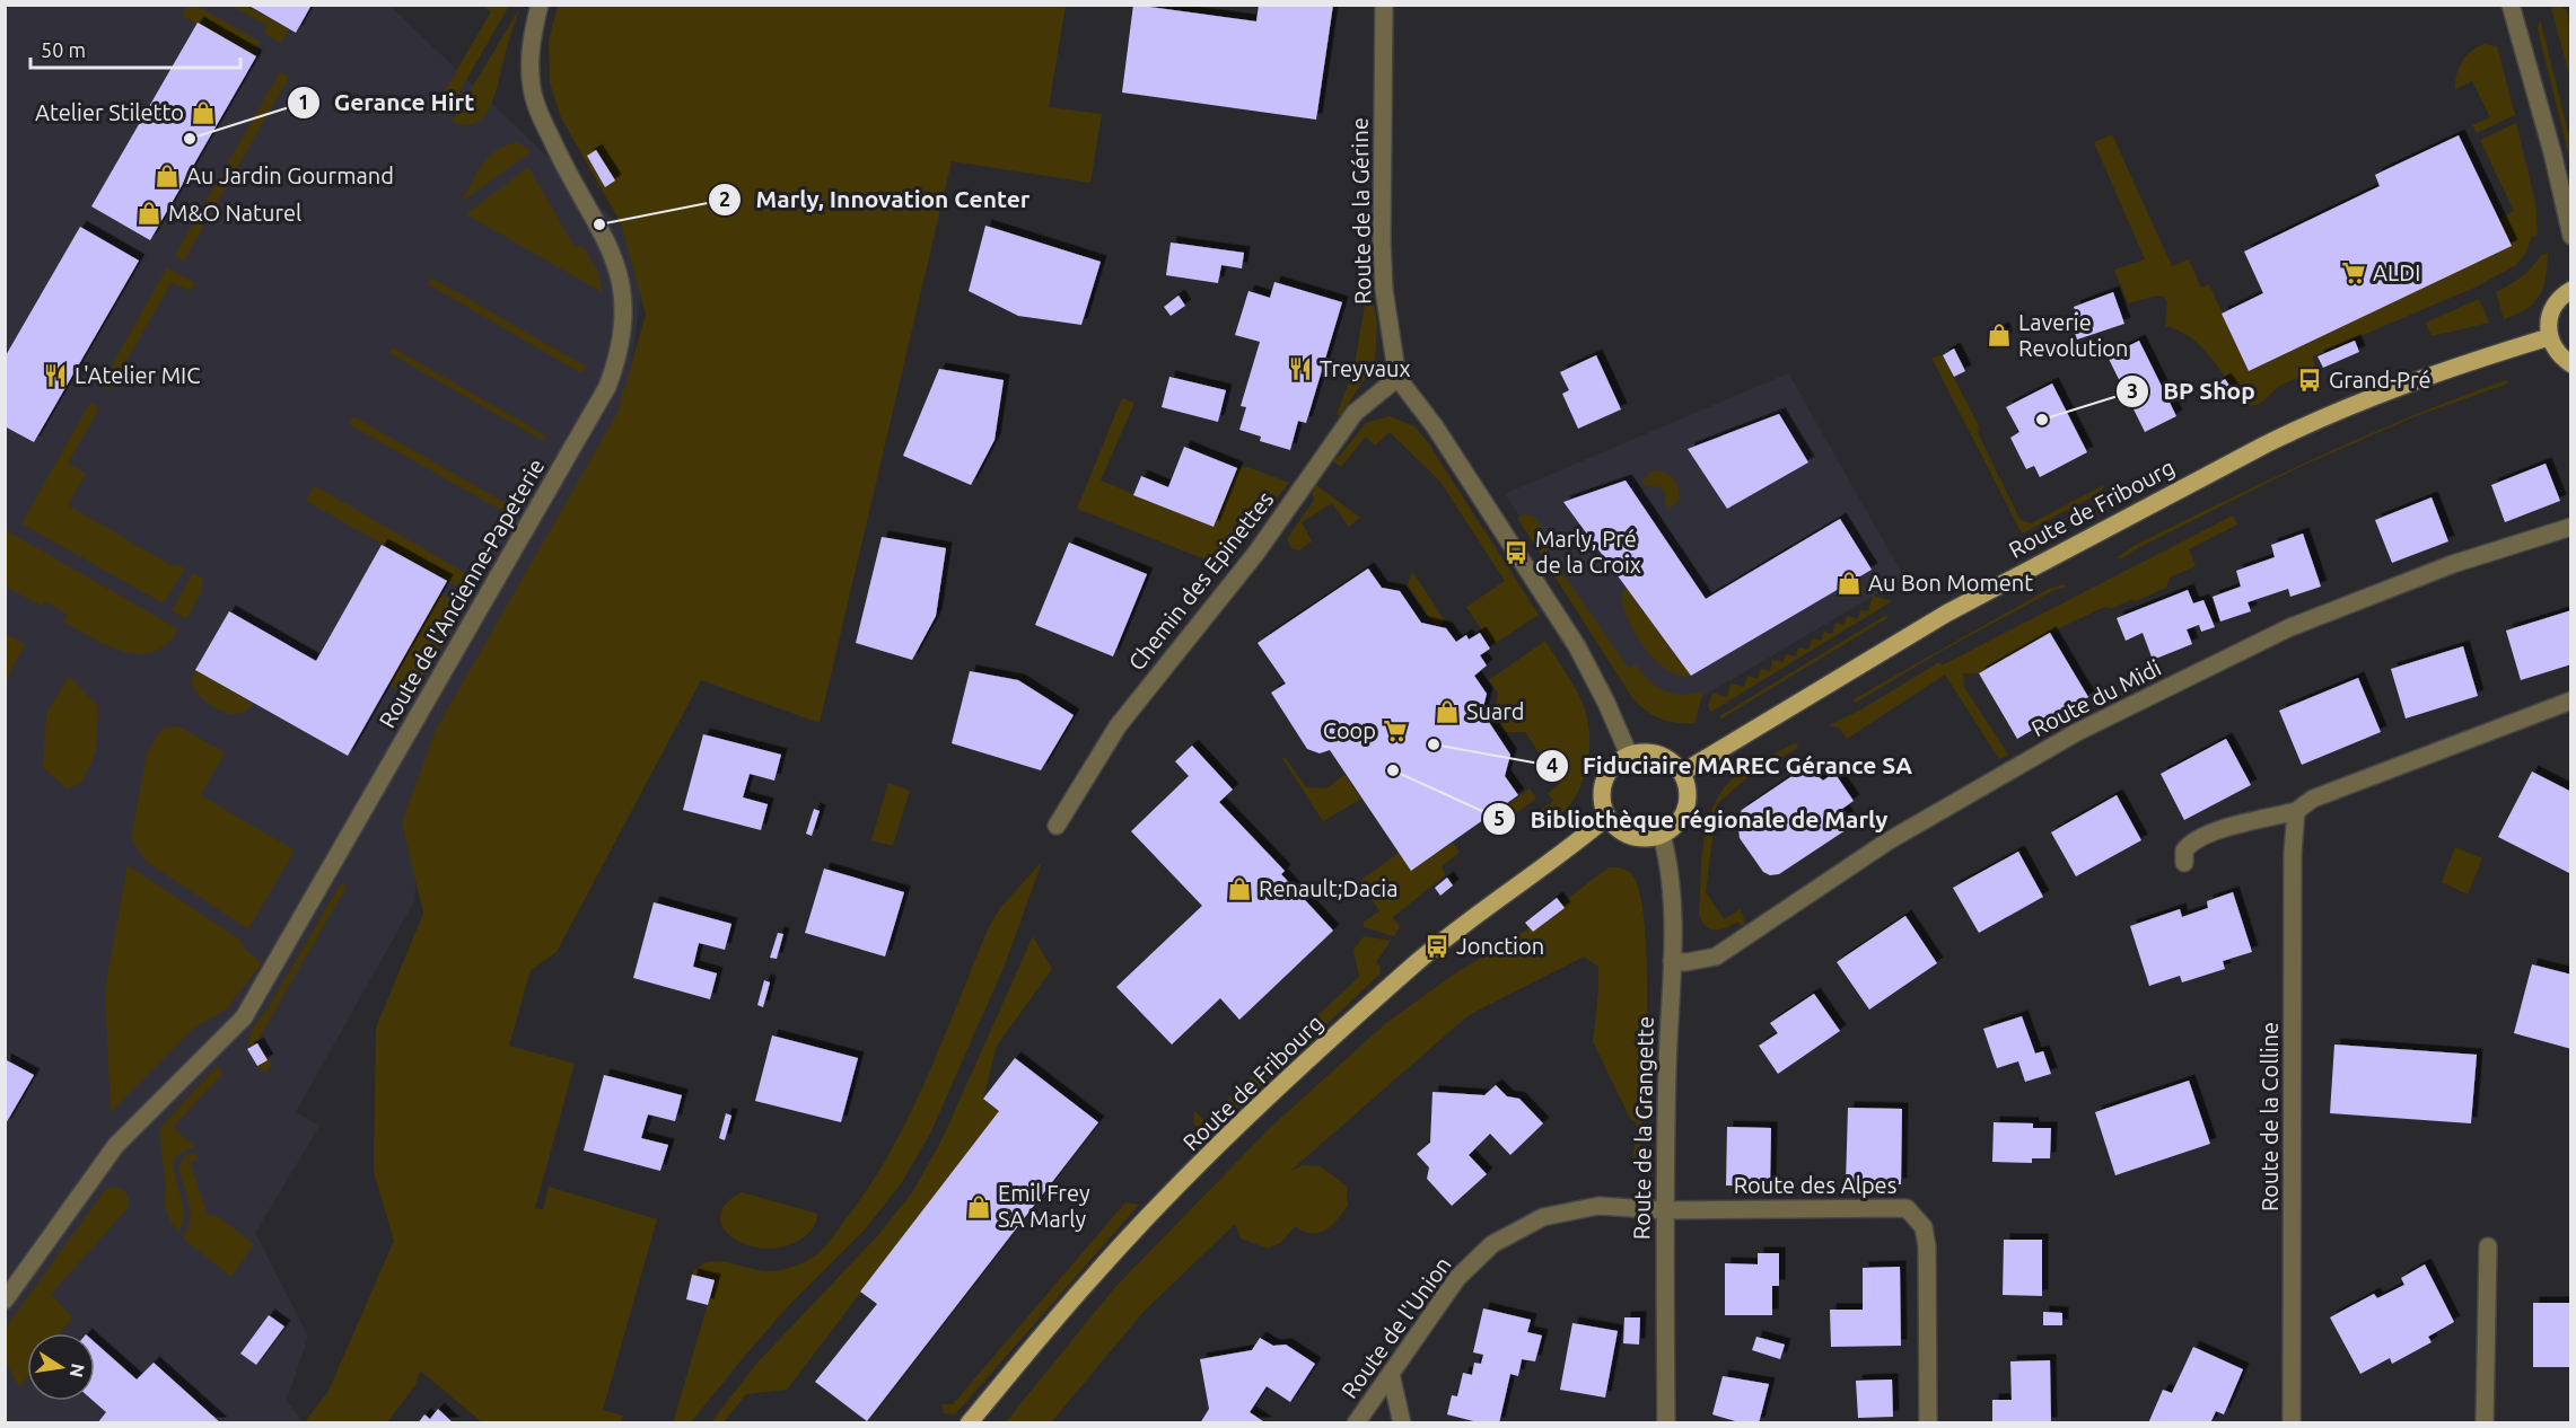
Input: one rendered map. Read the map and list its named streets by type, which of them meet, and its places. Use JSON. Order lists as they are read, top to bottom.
{
  "streets": {
    "main road": ["Route de Fribourg"],
    "street": [
      "Route de la Gérine",
      "Chemin des Epinettes",
      "Route de l'Ancienne-Papeterie",
      "Route du Midi",
      "Route de la Colline",
      "Route de la Grangette",
      "Route des Alpes",
      "Route de l'Union"
    ]
  },
  "crossings": [
    ["Route de la Gérine", "Route de Fribourg"],
    ["Route de la Gérine", "Chemin des Epinettes"],
    ["Route de la Gérine", "Route de la Grangette"],
    ["Route de Fribourg", "Route de la Grangette"],
    ["Route du Midi", "Route de la Grangette"],
    ["Route de la Grangette", "Route des Alpes"],
    ["Route de la Grangette", "Route de l'Union"],
    ["Route des Alpes", "Route de l'Union"]
  ],
  "places": {
    "shop": [
      "Atelier Stiletto",
      "Au Jardin Gourmand",
      "M&O Naturel",
      "Laverie Revolution",
      "Au Bon Moment",
      "Suard",
      "Renault;Dacia",
      "Emil Frey SA Marly"
    ],
    "other": [
      "Gerance Hirt",
      "Marly, Innovation Center",
      "BP Shop",
      "Fiduciaire MAREC Gérance SA",
      "Bibliothèque régionale de Marly"
    ],
    "supermarket": ["ALDI", "Coop"],
    "restaurant": ["Treyvaux", "L'Atelier MIC"],
    "bus stop": ["Grand-Pré", "Marly, Pré de la Croix", "Jonction"]
  },
  "scale_bar": "50 m",
  "north": "right"
}
